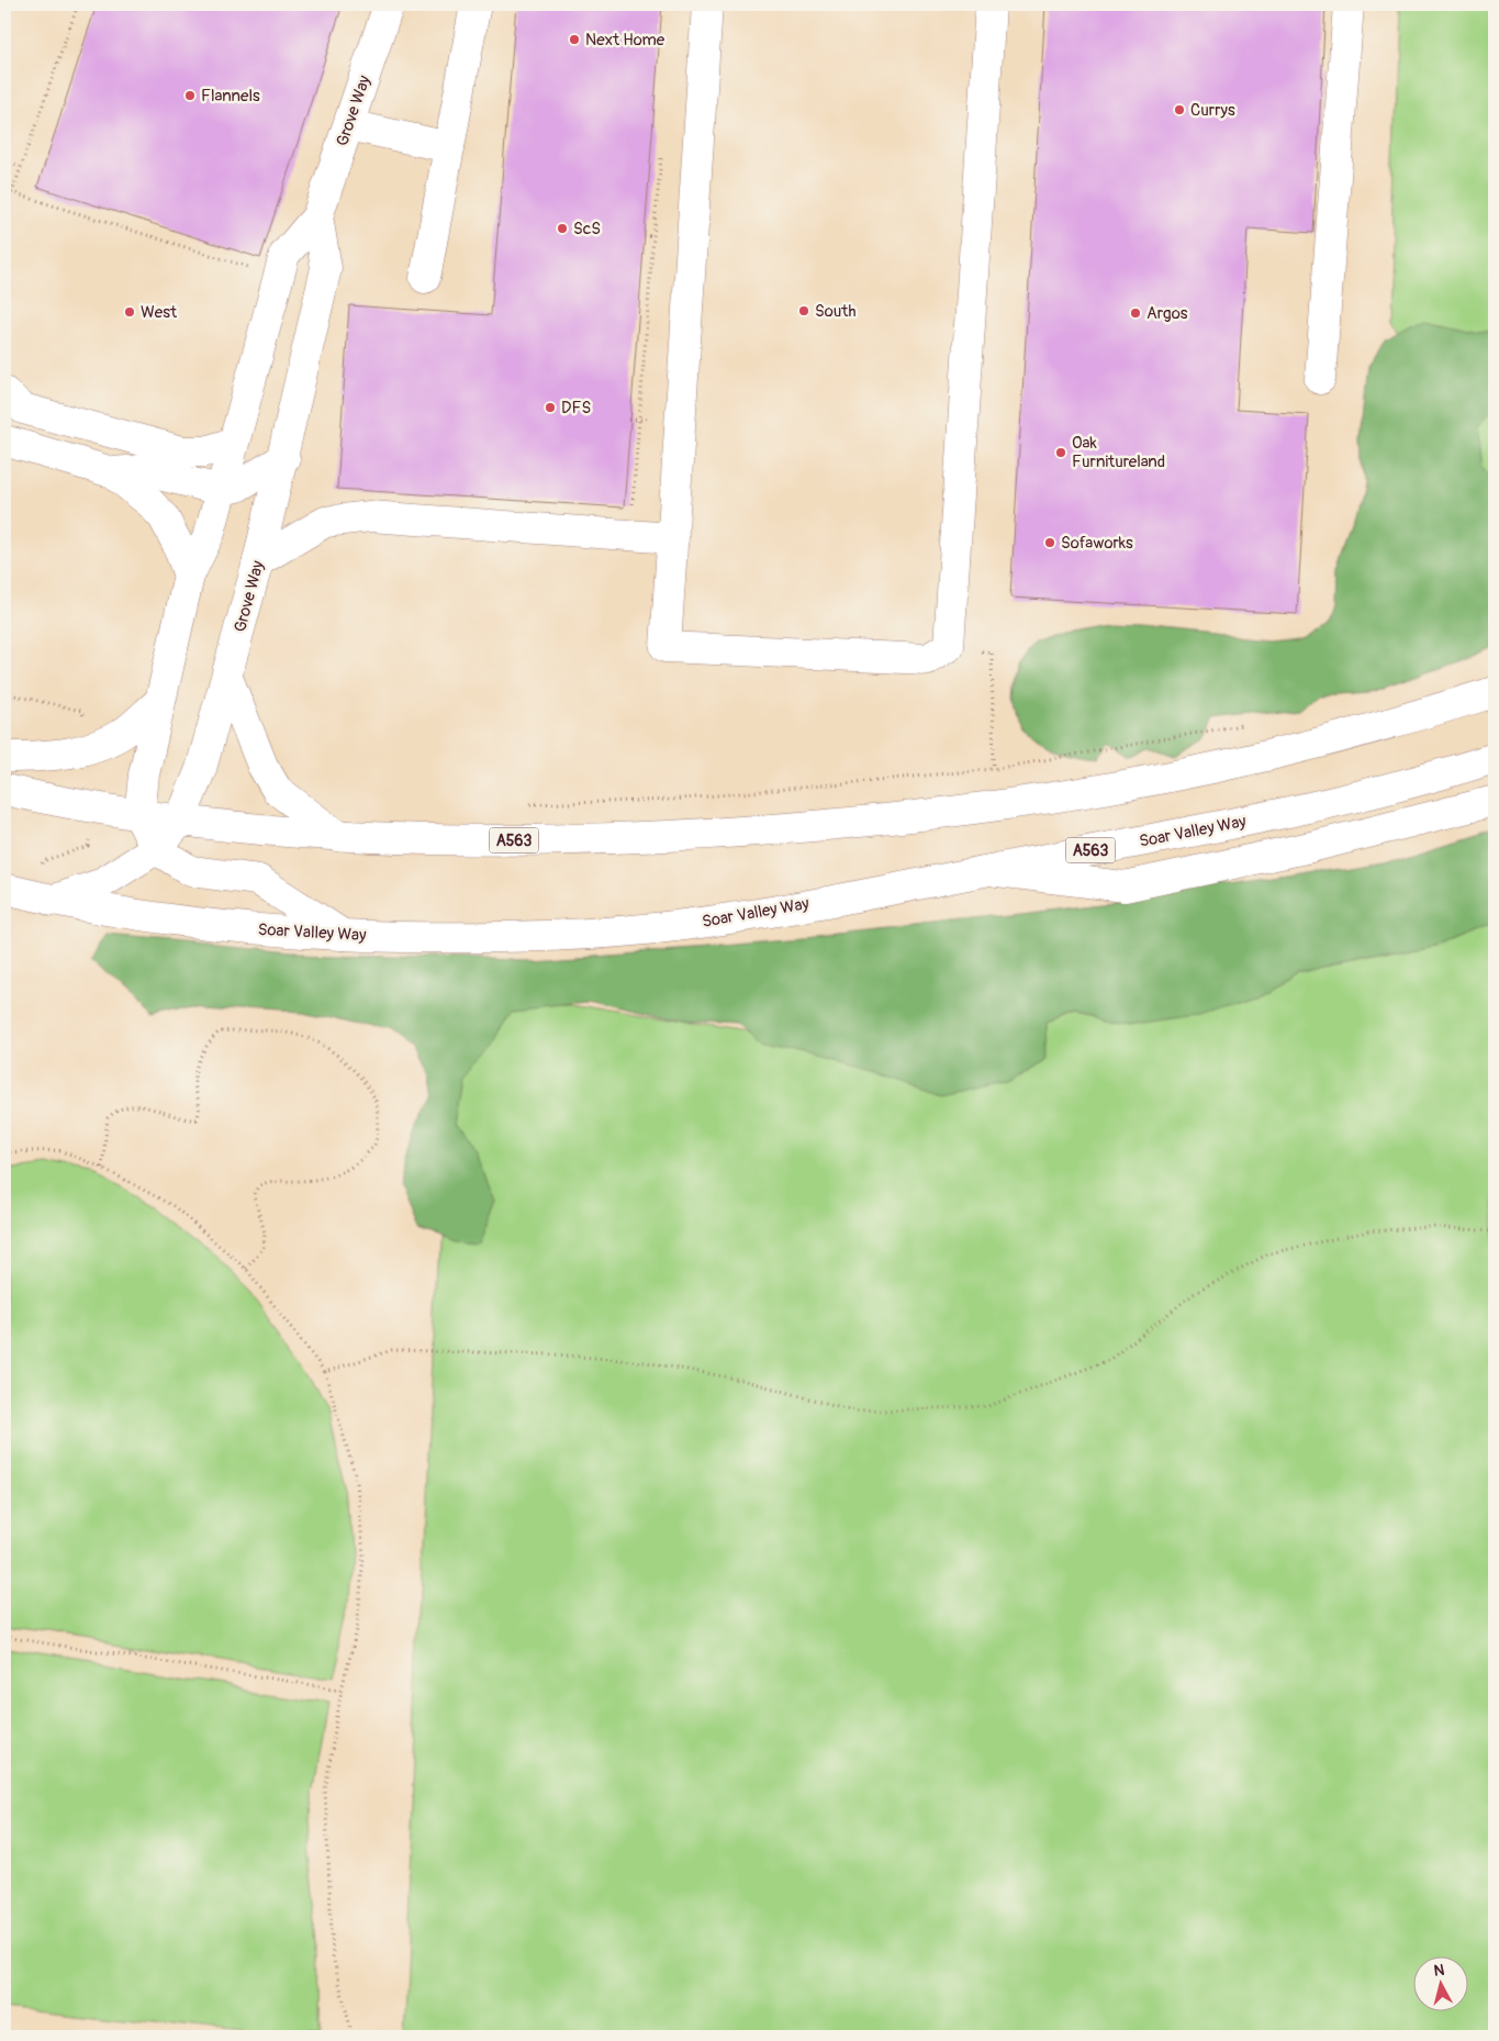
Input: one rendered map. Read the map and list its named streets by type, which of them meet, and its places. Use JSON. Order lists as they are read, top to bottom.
{
  "streets": {
    "main road": ["Grove Way", "Soar Valley Way", "A563"]
  },
  "crossings": [
    ["Grove Way", "Soar Valley Way"],
    ["Grove Way", "A563"]
  ],
  "places": [
    "Next Home",
    "Flannels",
    "Currys",
    "ScS",
    "South",
    "West",
    "Argos",
    "DFS",
    "Oak Furnitureland",
    "Sofaworks"
  ],
  "north": "top"
}
